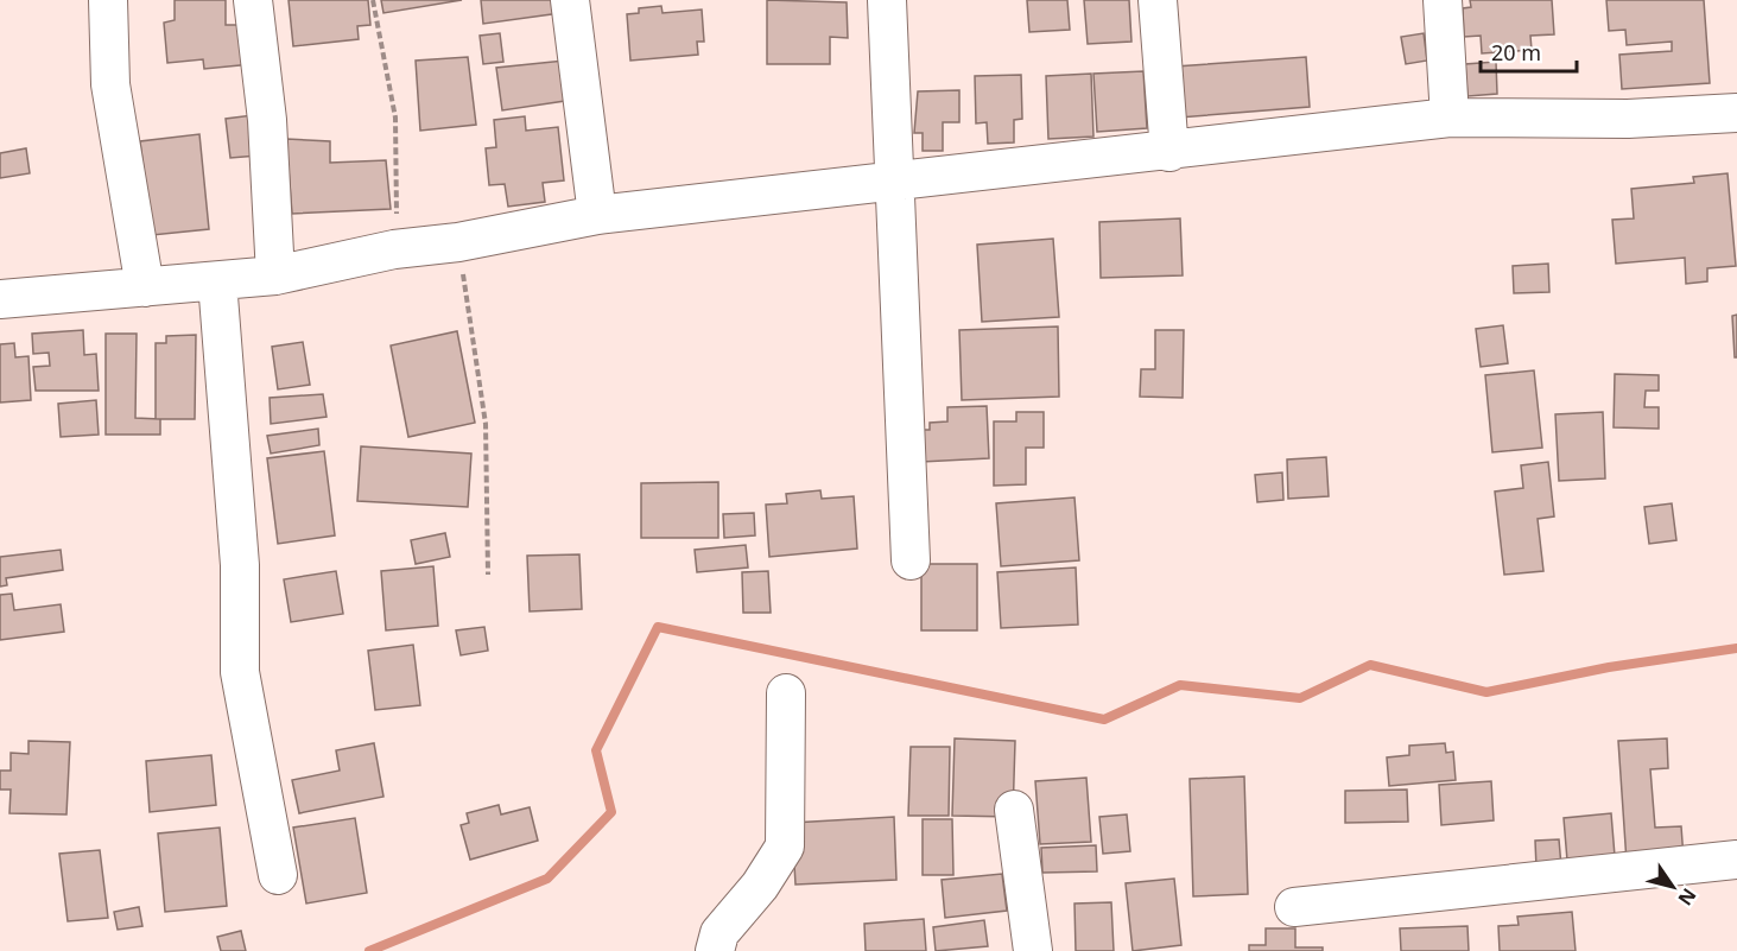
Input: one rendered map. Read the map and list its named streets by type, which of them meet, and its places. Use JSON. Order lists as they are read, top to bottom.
{
  "scale_bar": "20 m",
  "north": "bottom right"
}
